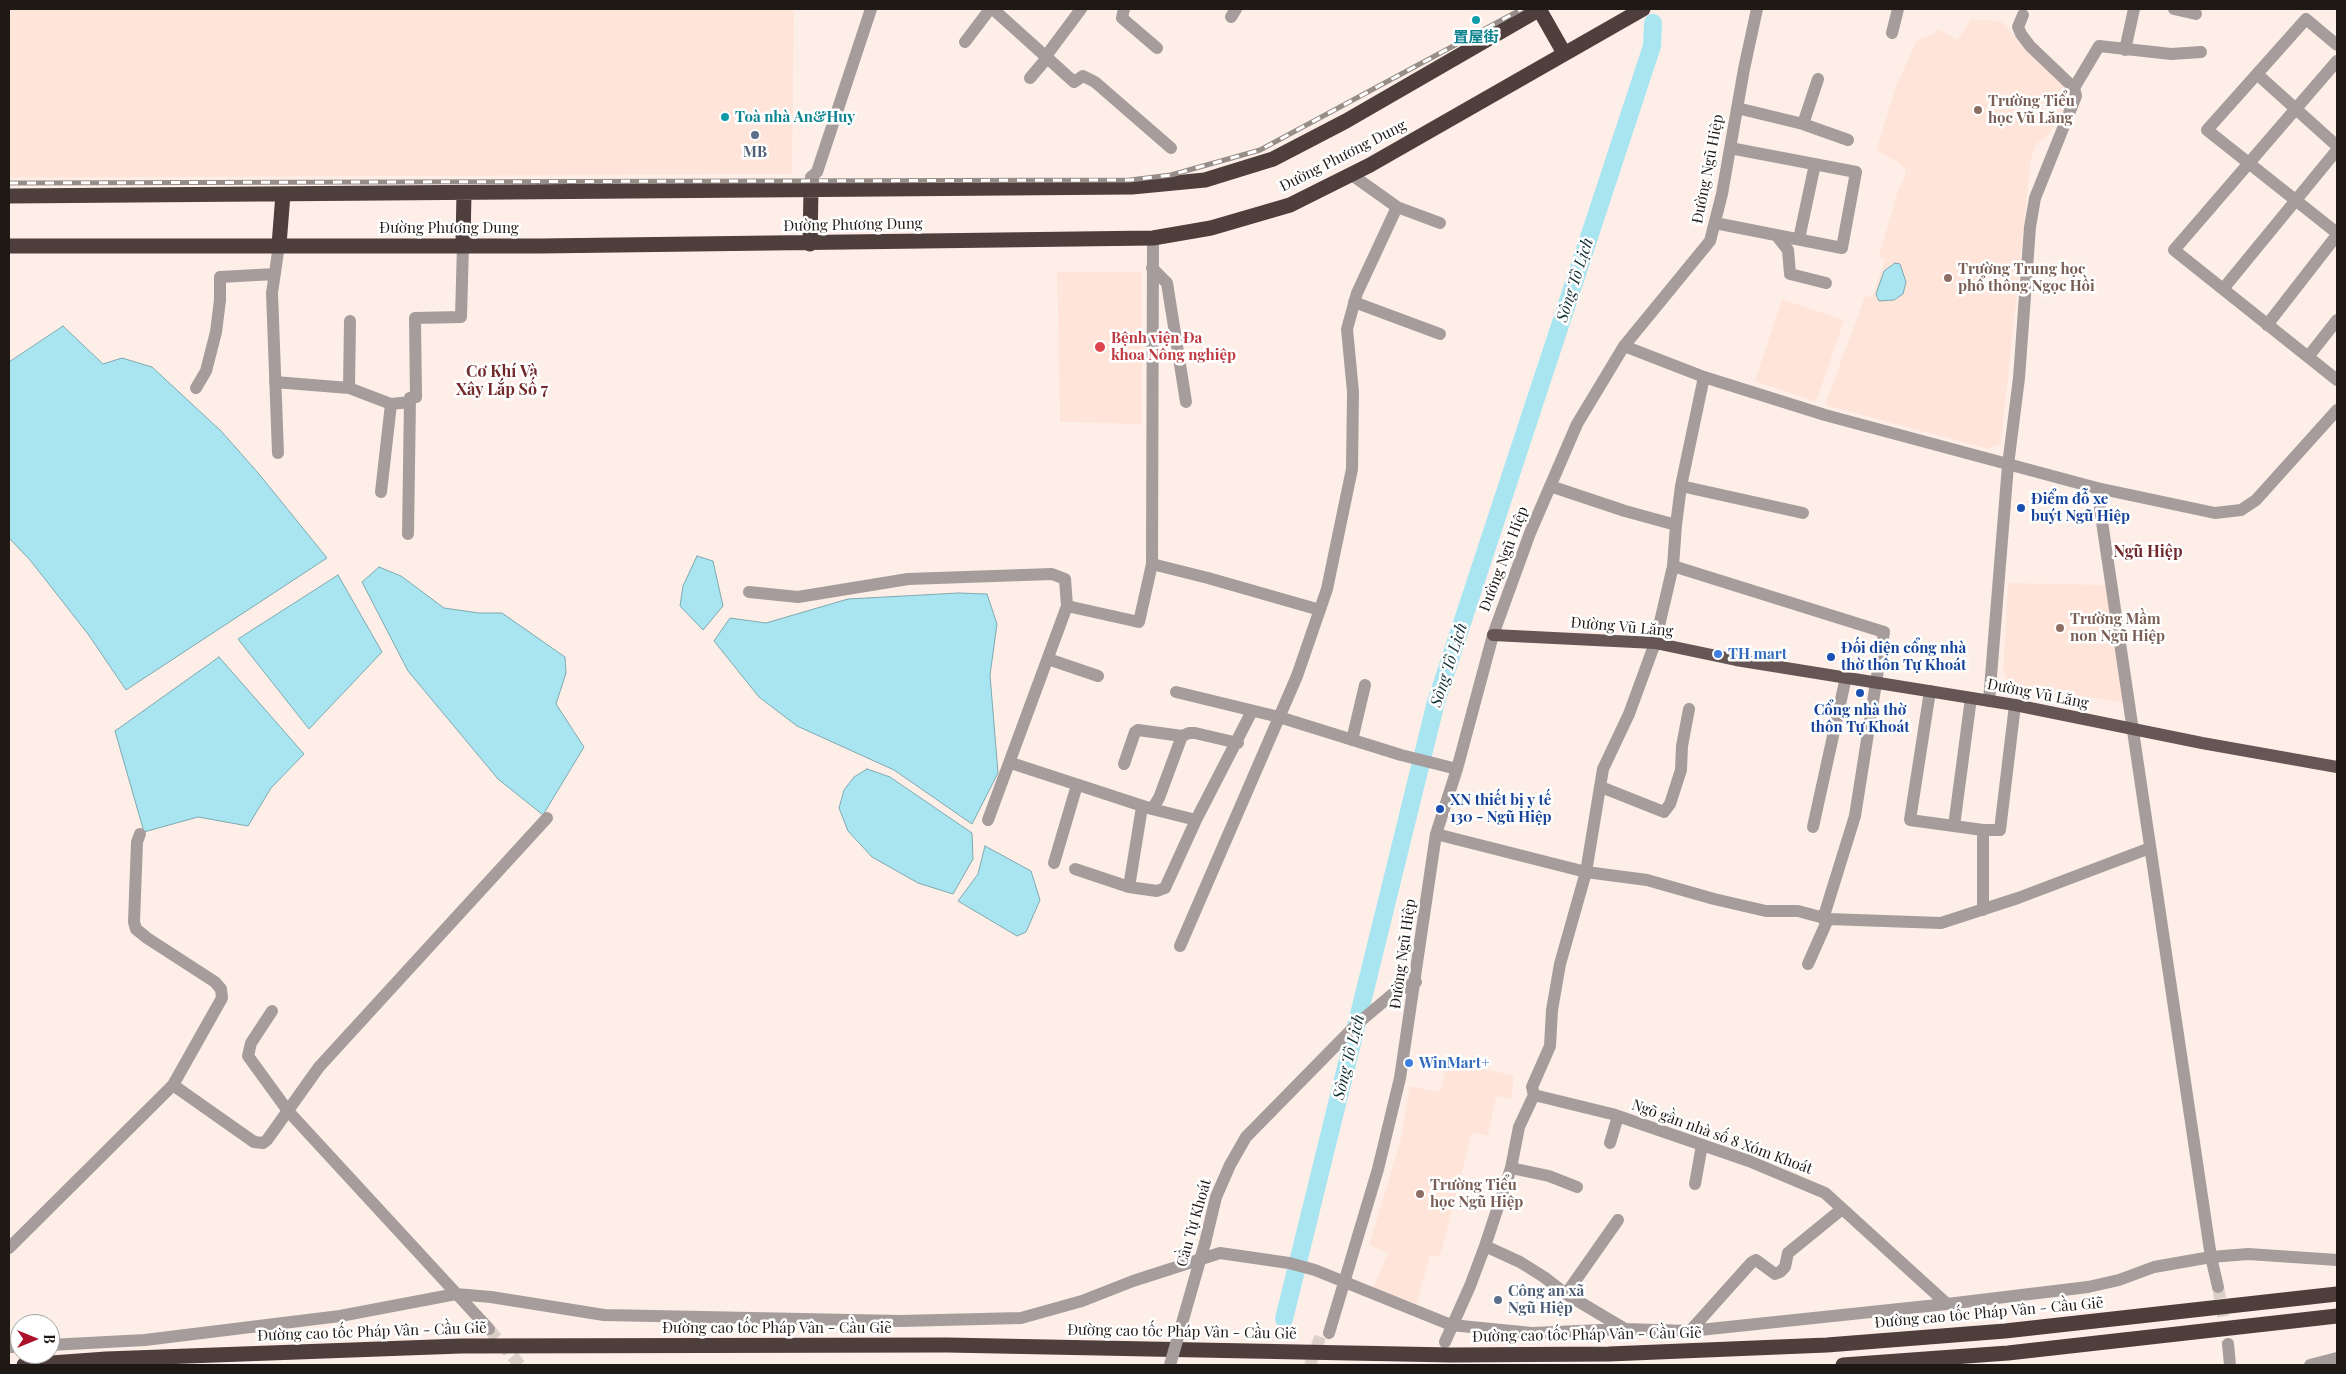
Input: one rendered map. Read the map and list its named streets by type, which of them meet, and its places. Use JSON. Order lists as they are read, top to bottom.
{
  "streets": {
    "highway": ["Đường Phương Dung", "Đường cao tốc Pháp Vân - Cầu Giẽ"],
    "main road": ["Đường Vũ Lăng"],
    "street": ["Đường Ngũ Hiệp", "Ngõ gần nhà số 8 Xóm Khoát", "Cầu Tự Khoát"]
  },
  "crossings": [
    ["Đường Ngũ Hiệp", "Đường Vũ Lăng"],
    ["Đường Ngũ Hiệp", "Cầu Tự Khoát"]
  ],
  "districts": ["Cơ Khí Và Xây Lắp Số 7", "Ngũ Hiệp"],
  "water": ["Sông Tô Lịch"],
  "places": [
    "置屋街",
    "Trường Tiểu học Vũ Lăng",
    "Toà nhà An&Huy",
    "MB",
    "Trường Trung học phổ thông Ngọc Hồi",
    "Bệnh viện Đa khoa Nông nghiệp",
    "Điểm đỗ xe buýt Ngũ Hiệp",
    "Trường Mầm non Ngũ Hiệp",
    "TH mart",
    "Đối diện cổng nhà thờ thôn Tự Khoát",
    "Cổng nhà thờ thôn Tự Khoát",
    "XN thiết bị y tế 130 - Ngũ Hiệp",
    "WinMart+",
    "Trường Tiểu học Ngũ Hiệp",
    "Công an xã Ngũ Hiệp"
  ],
  "north": "right"
}
